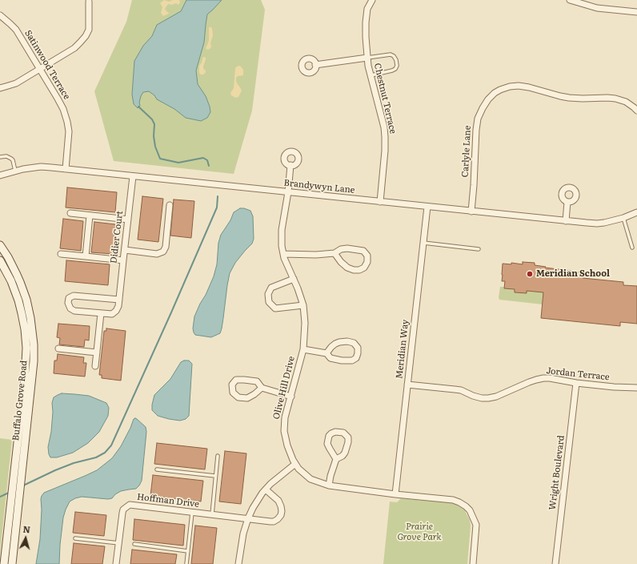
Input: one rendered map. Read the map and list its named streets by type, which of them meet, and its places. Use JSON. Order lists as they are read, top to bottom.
{
  "streets": {
    "main road": ["Buffalo Grove Road"],
    "street": [
      "Satinwood Terrace",
      "Chestnut Terrace",
      "Carlyle Lane",
      "Brandywyn Lane",
      "Didier Court",
      "Meridian Way",
      "Jordan Terrace",
      "Olive Hill Drive",
      "Wright Boulevard",
      "Hoffman Drive"
    ]
  },
  "crossings": [
    ["Satinwood Terrace", "Brandywyn Lane"],
    ["Chestnut Terrace", "Brandywyn Lane"],
    ["Carlyle Lane", "Brandywyn Lane"],
    ["Brandywyn Lane", "Didier Court"],
    ["Brandywyn Lane", "Meridian Way"],
    ["Brandywyn Lane", "Olive Hill Drive"],
    ["Meridian Way", "Jordan Terrace"],
    ["Meridian Way", "Olive Hill Drive"],
    ["Jordan Terrace", "Wright Boulevard"]
  ],
  "parks": ["Prairie Grove Park"],
  "places": ["Meridian School"],
  "north": "top"
}
